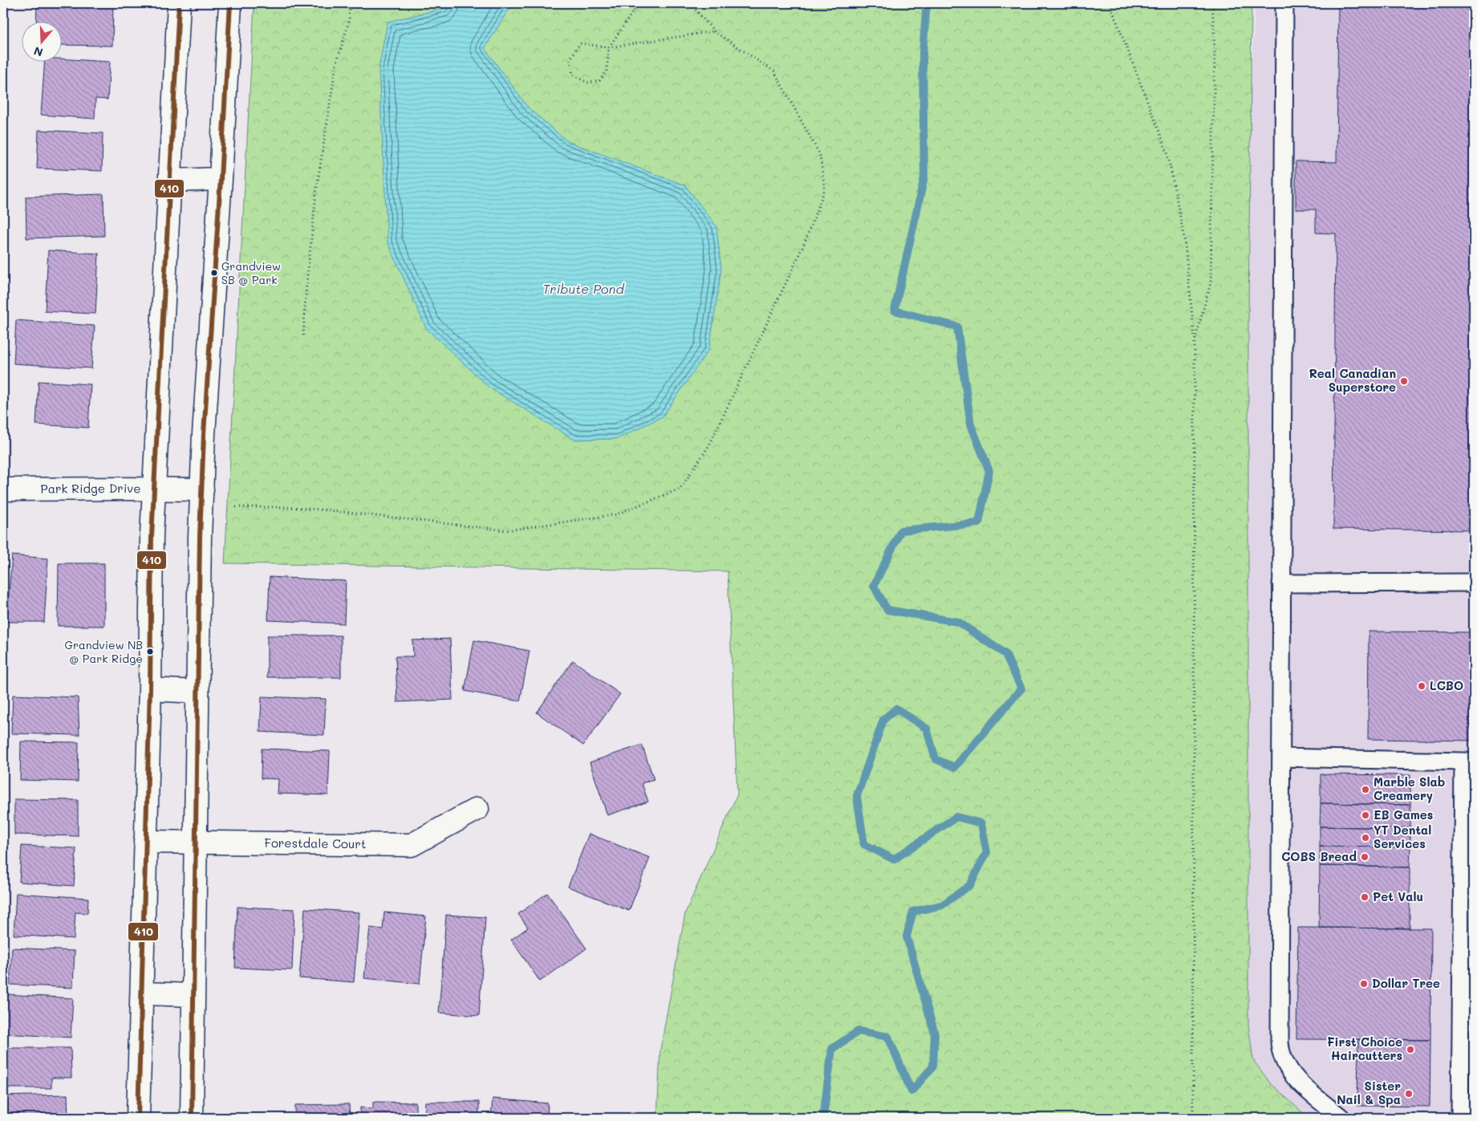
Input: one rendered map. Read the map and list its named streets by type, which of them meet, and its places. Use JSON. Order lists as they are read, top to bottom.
{
  "streets": {
    "street": ["Park Ridge Drive", "Forestdale Court"]
  },
  "water": ["Tribute Pond"],
  "places": [
    "Grandview SB @ Park",
    "Real Canadian Superstore",
    "Grandview NB @ Park Ridge",
    "LCBO",
    "Marble Slab Creamery",
    "EB Games",
    "YT Dental Services",
    "COBS Bread",
    "Pet Valu",
    "Dollar Tree",
    "First Choice Haircutters",
    "Sister Nail & Spa"
  ],
  "lines": ["transit line 410"],
  "north": "bottom"
}
